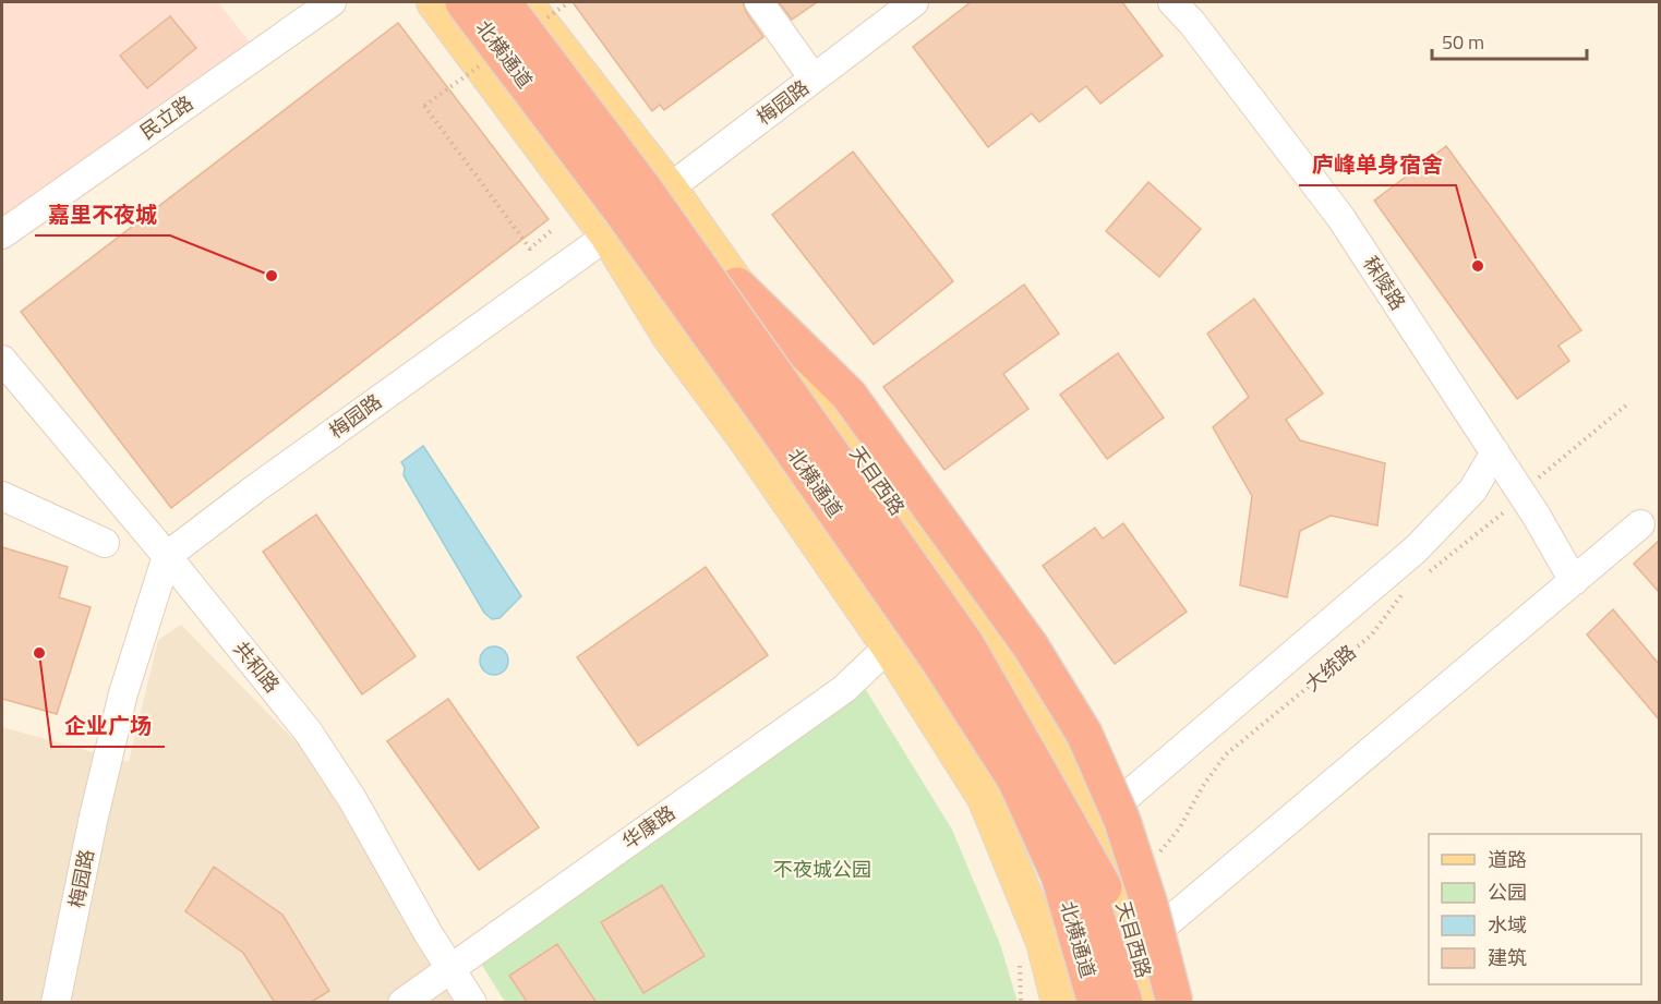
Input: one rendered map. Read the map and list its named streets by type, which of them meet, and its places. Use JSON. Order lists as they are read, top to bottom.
{
  "streets": {
    "highway": ["北横通道"],
    "main road": ["天目西路"],
    "street": [
      "梅园路",
      "民立路",
      "秣陵路",
      "共和路",
      "大统路",
      "华康路"
    ]
  },
  "crossings": [
    ["梅园路", "天目西路"],
    ["梅园路", "共和路"],
    ["秣陵路", "大统路"],
    ["天目西路", "大统路"],
    ["共和路", "华康路"]
  ],
  "parks": ["不夜城公园"],
  "places": ["庐峰单身宿舍", "嘉里不夜城", "企业广场"],
  "legend": [
    "道路",
    "公园",
    "水域",
    "建筑"
  ],
  "scale_bar": "50 m"
}
